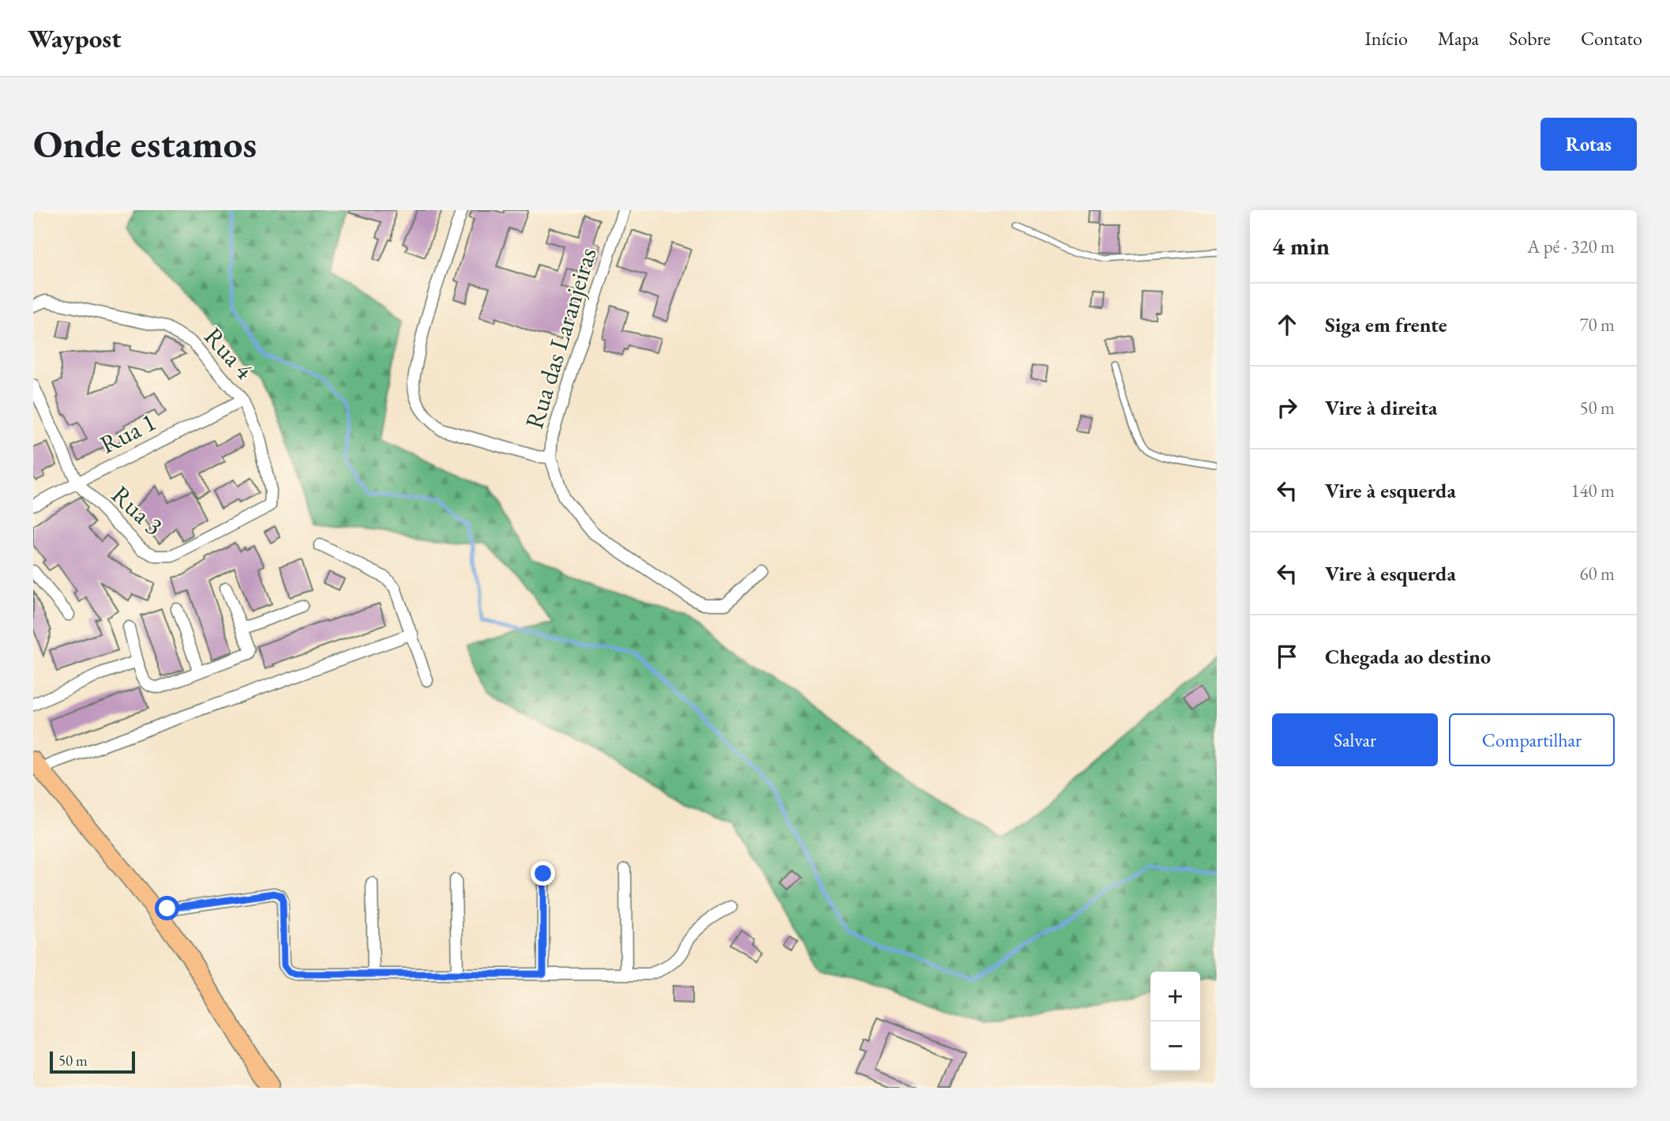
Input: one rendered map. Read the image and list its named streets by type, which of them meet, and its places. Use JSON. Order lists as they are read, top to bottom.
{
  "streets": {
    "street": [
      "Rua das Laranjeiras",
      "Rua 4",
      "Rua 1",
      "Rua 3"
    ]
  },
  "crossings": [
    ["Rua 4", "Rua 1"],
    ["Rua 4", "Rua 3"],
    ["Rua 1", "Rua 3"]
  ],
  "scale_bar": "50 m",
  "page": {
    "header": "Waypost",
    "nav": [
      "Início",
      "Mapa",
      "Sobre",
      "Contato"
    ],
    "buttons": [
      "Rotas",
      ["Salvar", "Compartilhar"]
    ],
    "title": "Onde estamos",
    "heading": ["4 min", "A pé · 320 m"],
    "list": [
      ["Siga em frente", "70 m"],
      ["Vire à direita", "50 m"],
      ["Vire à esquerda", "140 m"],
      ["Vire à esquerda", "60 m"],
      "Chegada ao destino"
    ],
    "map_buttons": ["+", "−"],
    "scale": "50 m"
  }
}
